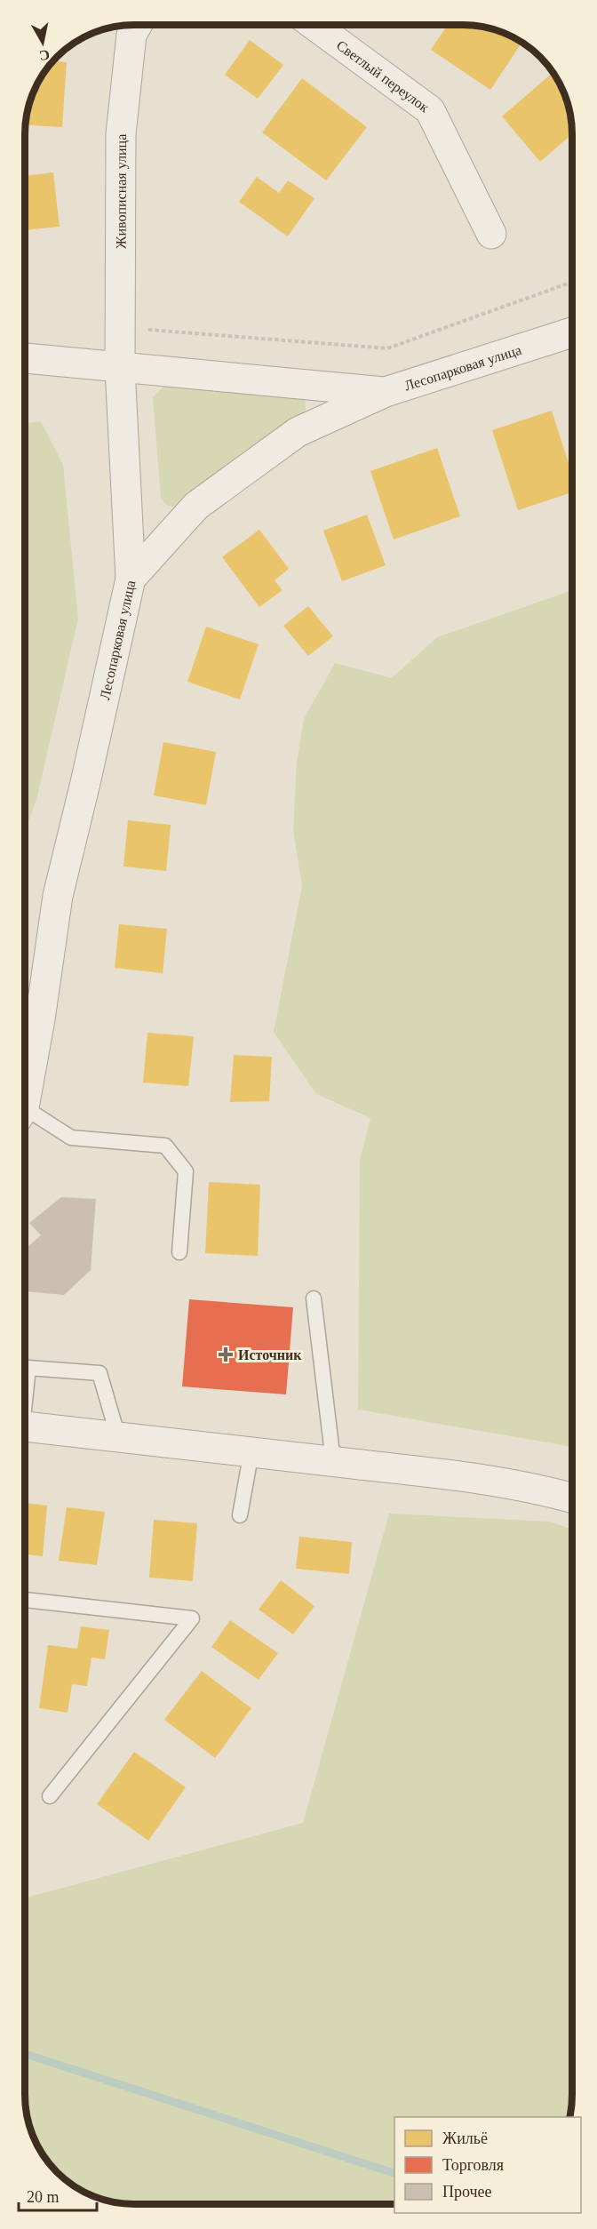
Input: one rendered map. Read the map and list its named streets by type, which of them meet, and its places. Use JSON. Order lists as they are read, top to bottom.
{
  "streets": {
    "street": ["Светлый переулок", "Живописная улица", "Лесопарковая улица"]
  },
  "crossings": [
    ["Живописная улица", "Лесопарковая улица"]
  ],
  "places": {
    "health": ["Источник"]
  },
  "legend": ["Жильё", "Торговля", "Прочее"],
  "scale_bar": "20 m",
  "north": "bottom"
}
